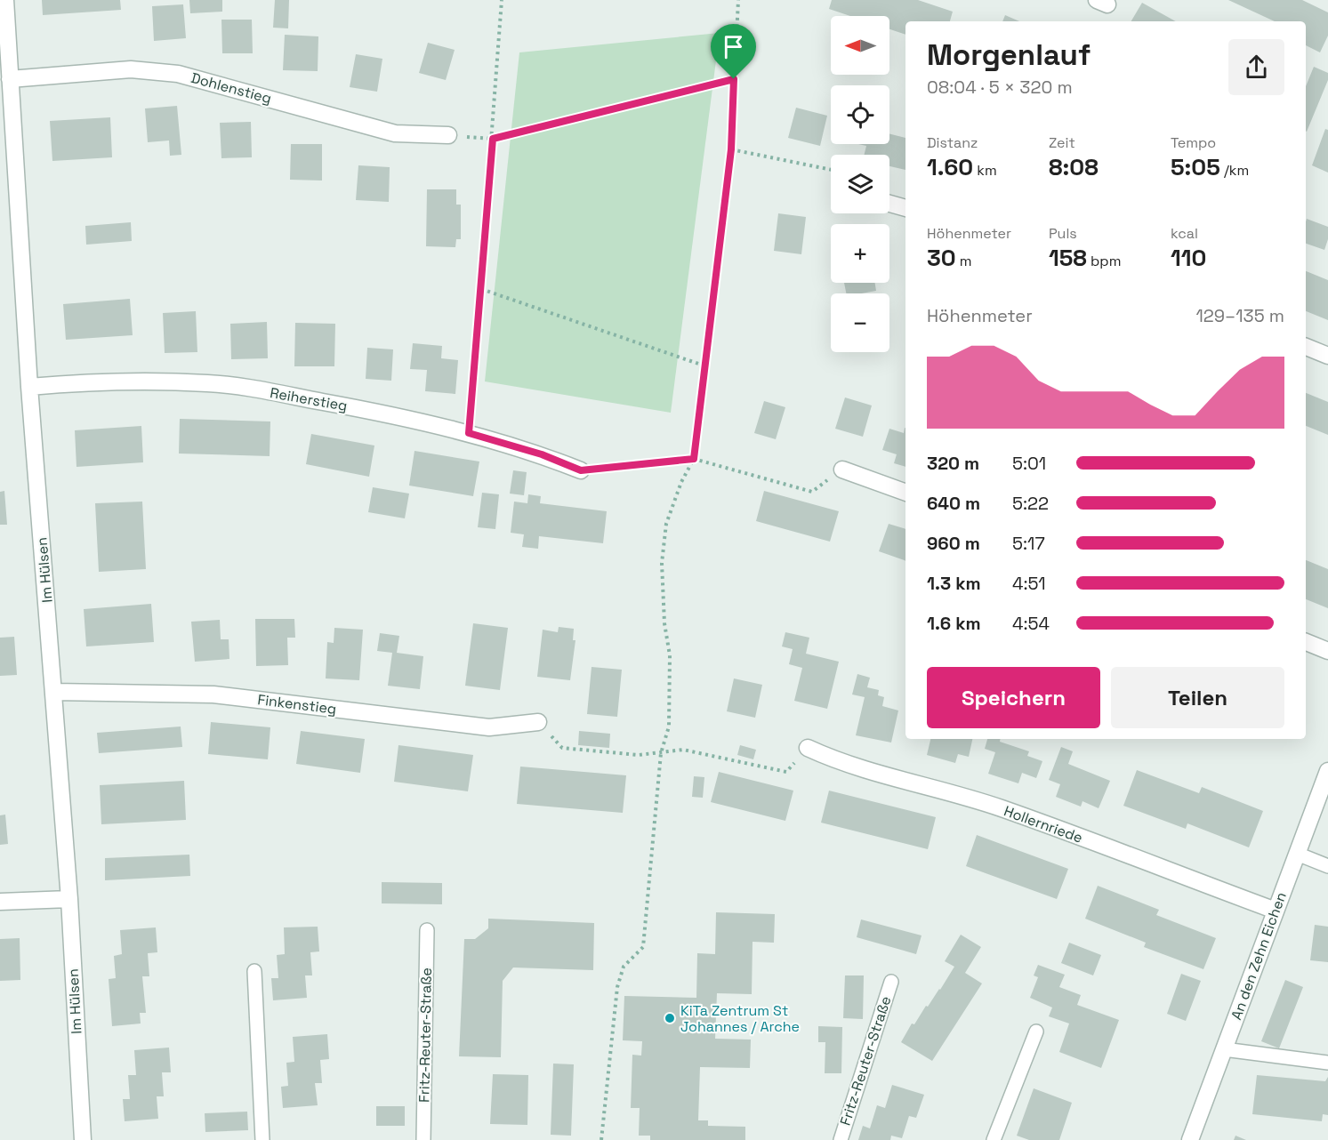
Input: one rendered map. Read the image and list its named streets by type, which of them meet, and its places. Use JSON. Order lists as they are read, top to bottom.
{
  "streets": {
    "street": [
      "Dohlenstieg",
      "Reiherstieg",
      "Im Hülsen",
      "Finkenstieg",
      "Hollernriede",
      "An den Zehn Eichen"
    ],
    "lane": ["Fritz-Reuter-Straße"]
  },
  "crossings": [
    ["Dohlenstieg", "Im Hülsen"],
    ["Reiherstieg", "Im Hülsen"],
    ["Im Hülsen", "Finkenstieg"],
    ["Hollernriede", "An den Zehn Eichen"]
  ],
  "places": ["KiTa Zentrum St Johannes / Arche"],
  "north": "left",
  "page": {
    "map_buttons": ["+", "−"],
    "heading": ["Morgenlauf", "08:04 · 5 × 320 m"],
    "stats": [
      ["Distanz", "1.60 km"],
      ["Zeit", "8:08"],
      ["Tempo", "5:05 /km"],
      ["Höhenmeter", "30 m"],
      ["Puls", "158 bpm"],
      ["kcal", "110"]
    ],
    "chart": ["Höhenmeter", "129–135 m"],
    "list": [
      {
        "name": "320 m",
        "note": "5:01"
      },
      {
        "name": "640 m",
        "note": "5:22"
      },
      {
        "name": "960 m",
        "note": "5:17"
      },
      {
        "name": "1.3 km",
        "note": "4:51"
      },
      {
        "name": "1.6 km",
        "note": "4:54"
      }
    ],
    "buttons": ["Speichern", "Teilen"]
  }
}
